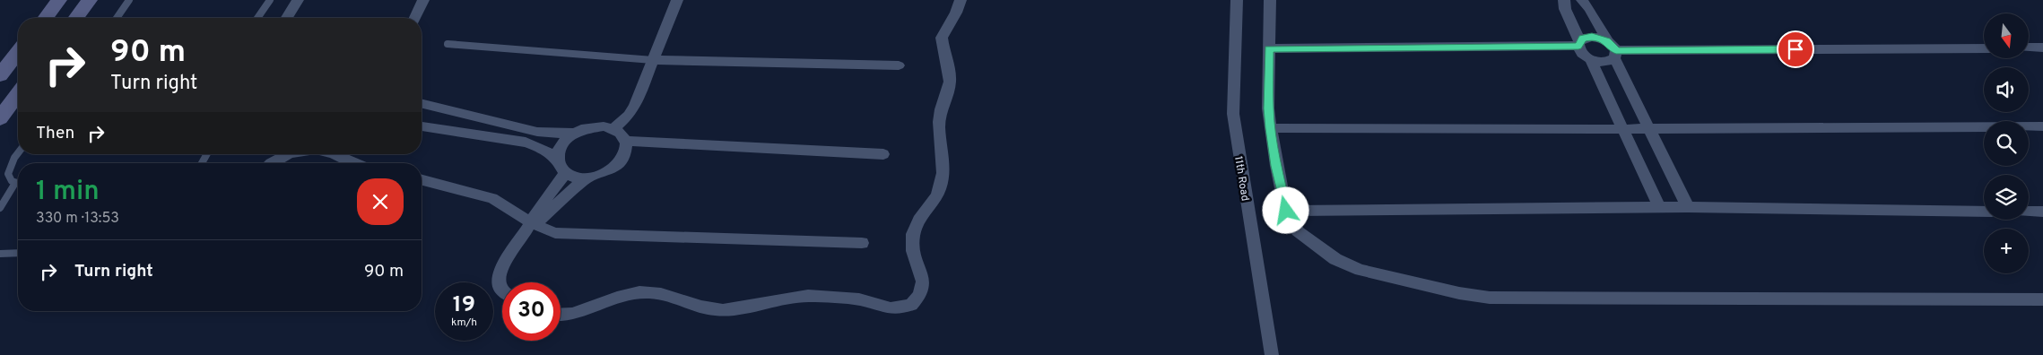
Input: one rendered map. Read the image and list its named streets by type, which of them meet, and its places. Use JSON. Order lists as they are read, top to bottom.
{
  "streets": {
    "street": ["11th Road"]
  },
  "north": "bottom",
  "page": {
    "map_buttons": "+",
    "turn": ["90 m", "Turn right"],
    "then": "Then",
    "heading": ["1 min", "330 m · 13:53"],
    "list": [
      {
        "name": "Turn right",
        "value": "90 m"
      }
    ],
    "speed": "19 km/h",
    "limit": "30"
  }
}
